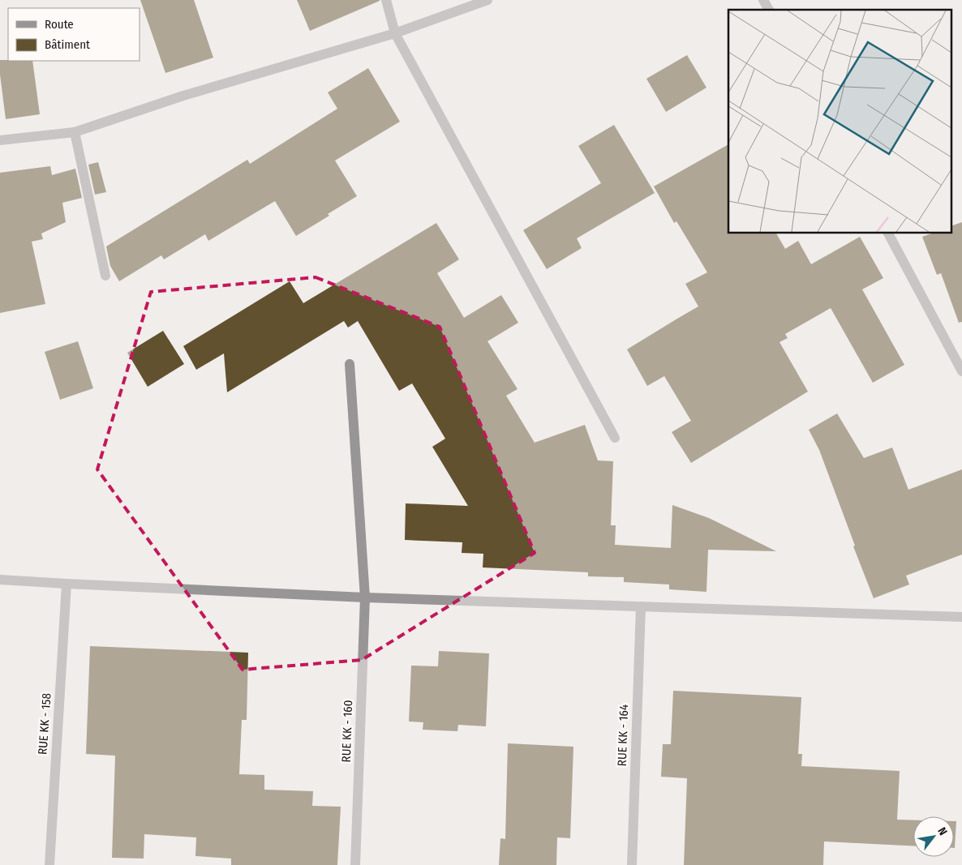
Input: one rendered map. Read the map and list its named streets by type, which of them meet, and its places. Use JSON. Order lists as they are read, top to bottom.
{
  "streets": {
    "street": ["RUE KK - 158", "RUE KK - 160", "RUE KK - 164"]
  },
  "legend": ["Route", "Bâtiment"],
  "north": "top right"
}
